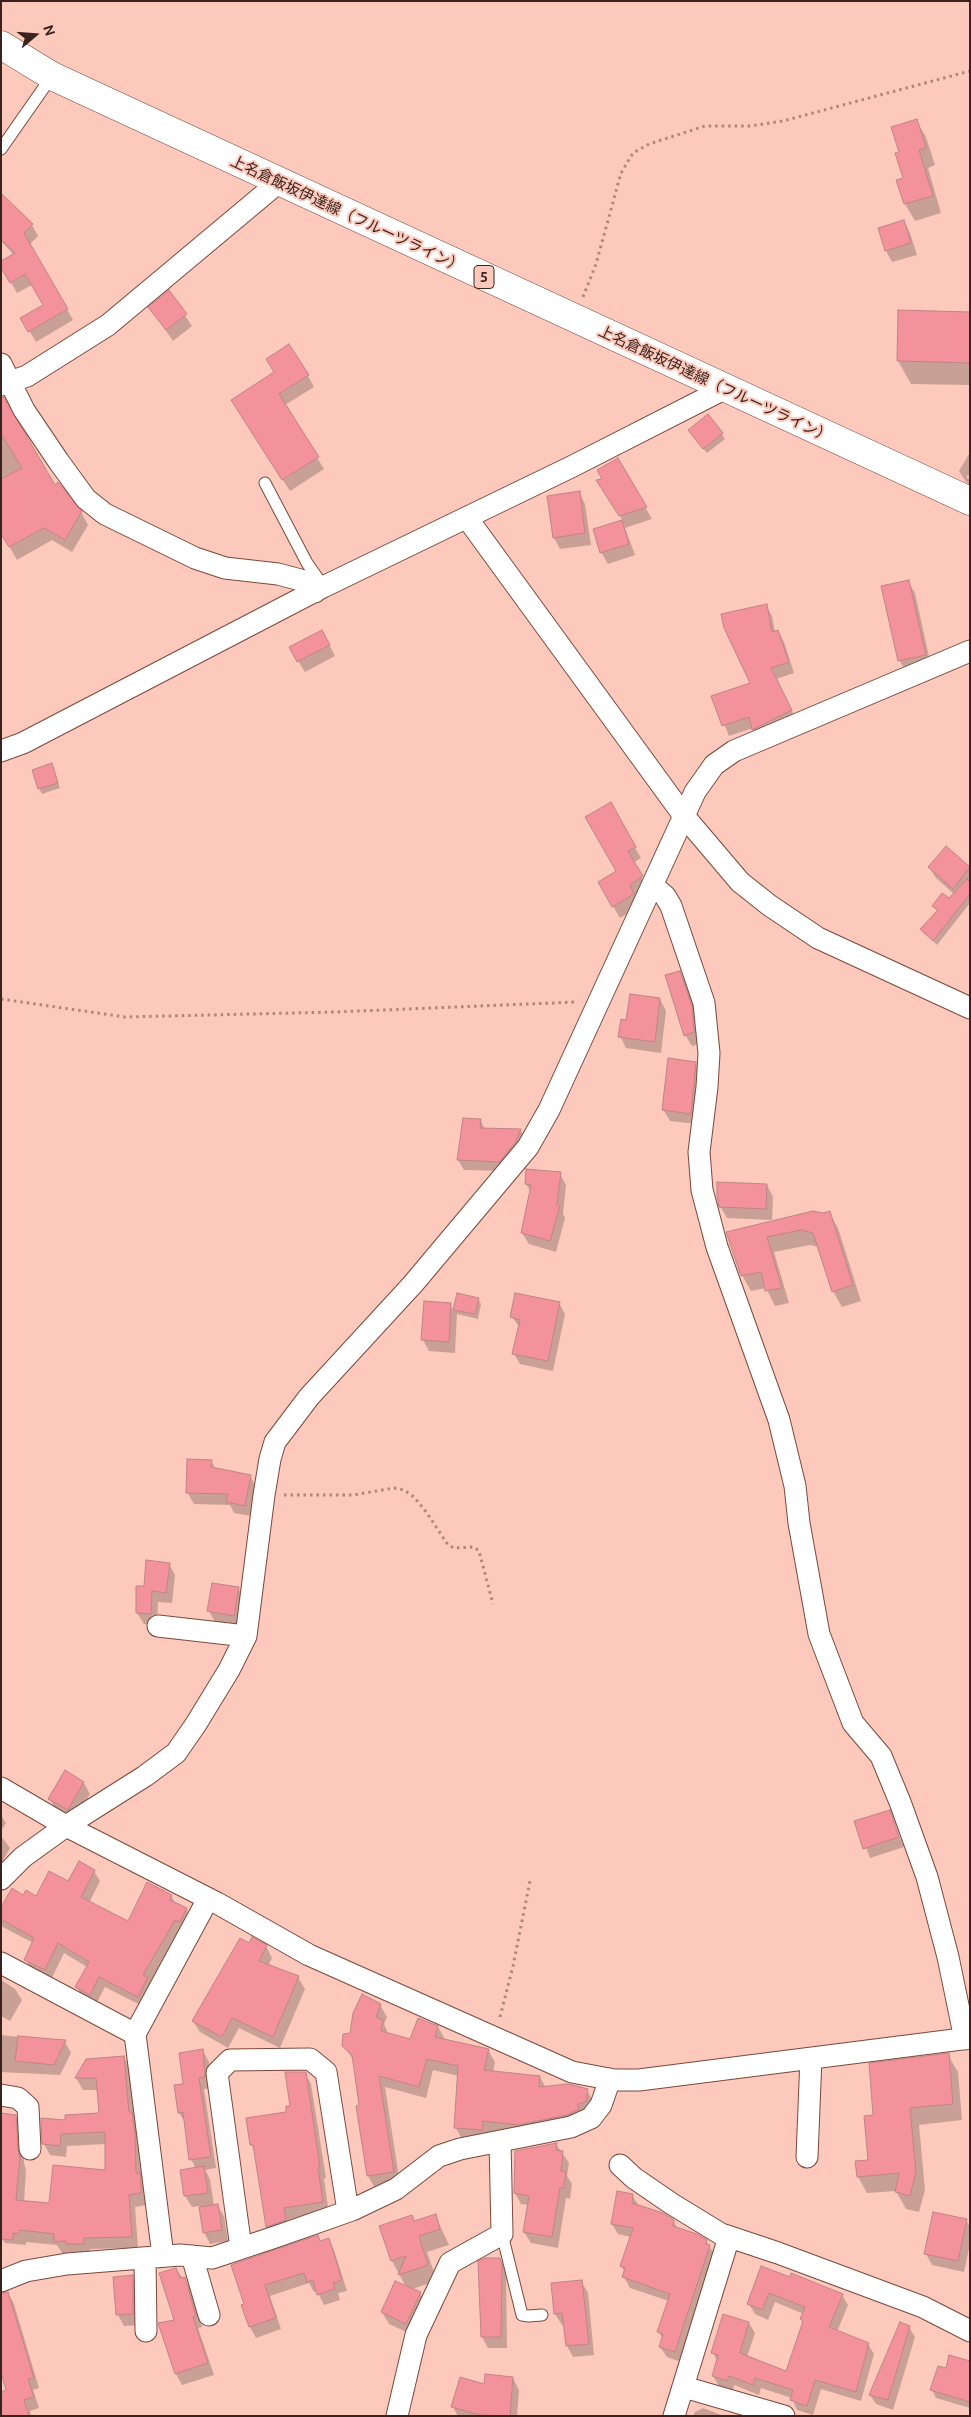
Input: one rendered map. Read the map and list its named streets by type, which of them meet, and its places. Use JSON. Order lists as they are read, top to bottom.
{
  "streets": {
    "main road": ["上名倉飯坂伊達線（フルーツライン）", "5"]
  },
  "north": "right"
}
